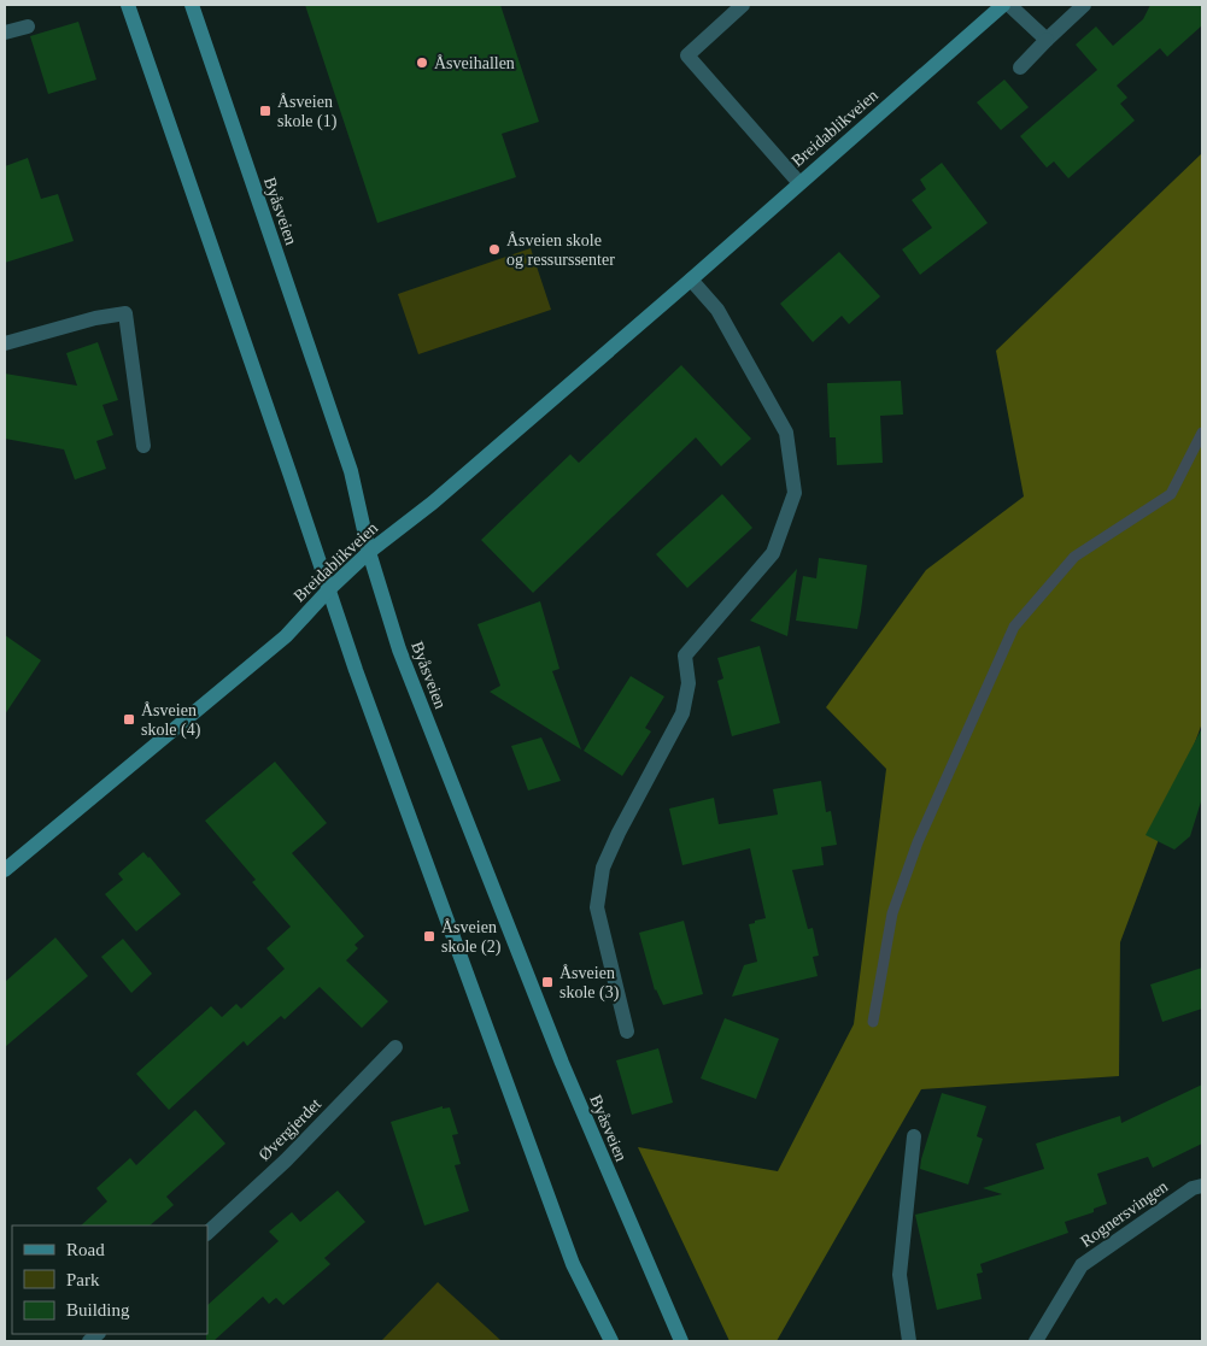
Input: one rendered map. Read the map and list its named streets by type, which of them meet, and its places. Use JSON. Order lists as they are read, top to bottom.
{
  "streets": {
    "main road": ["Breidablikveien", "Byåsveien"],
    "street": ["Øvergjerdet", "Rognersvingen"]
  },
  "crossings": [
    ["Breidablikveien", "Byåsveien"]
  ],
  "places": {
    "other": ["Åsveihallen", "Åsveien skole og ressurssenter"],
    "transit": [
      "Åsveien skole (1)",
      "Åsveien skole (4)",
      "Åsveien skole (2)",
      "Åsveien skole (3)"
    ]
  },
  "legend": ["Road", "Park", "Building"]
}
